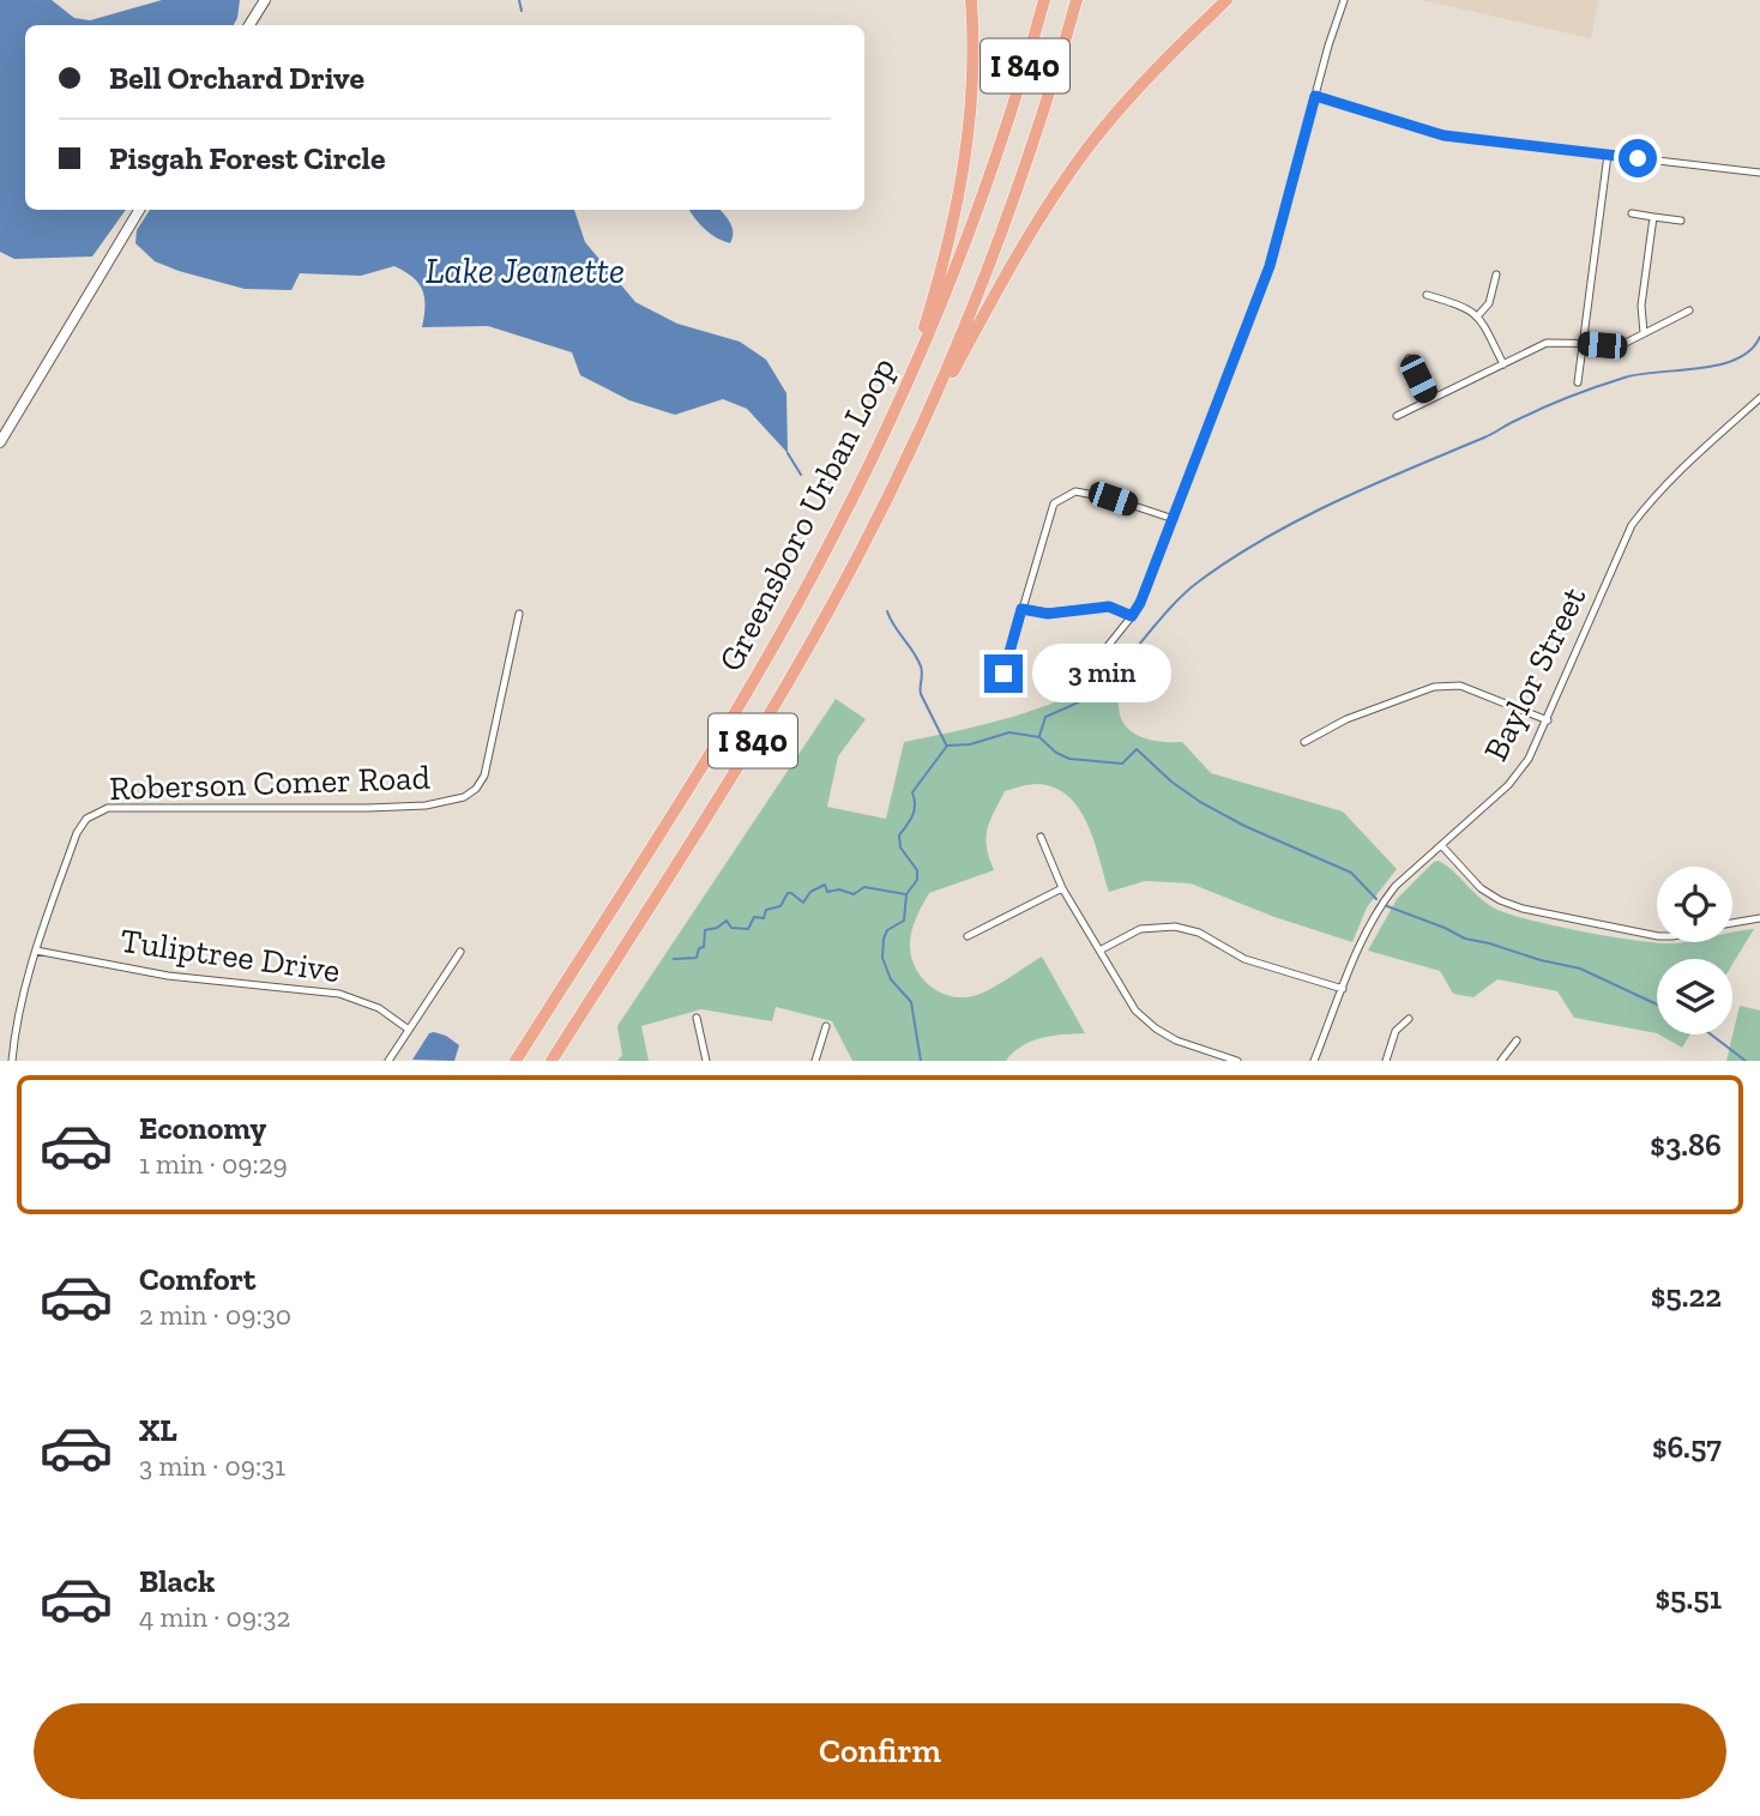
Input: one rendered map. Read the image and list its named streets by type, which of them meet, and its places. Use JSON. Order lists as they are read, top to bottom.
{
  "streets": {
    "highway": ["I 840", "Greensboro Urban Loop"],
    "street": ["Baylor Street", "Roberson Comer Road", "Tuliptree Drive"]
  },
  "crossings": [
    ["Roberson Comer Road", "Tuliptree Drive"]
  ],
  "water": ["Lake Jeanette"],
  "page": {
    "banner": ["Bell Orchard Drive", "Pisgah Forest Circle"],
    "bubble": "3 min",
    "list": [
      {
        "name": "Economy",
        "note": "1 min · 09:29",
        "value": "$3.86"
      },
      {
        "name": "Comfort",
        "note": "2 min · 09:30",
        "value": "$5.22"
      },
      {
        "name": "XL",
        "note": "3 min · 09:31",
        "value": "$6.57"
      },
      {
        "name": "Black",
        "note": "4 min · 09:32",
        "value": "$5.51"
      }
    ],
    "buttons": "Confirm"
  }
}
